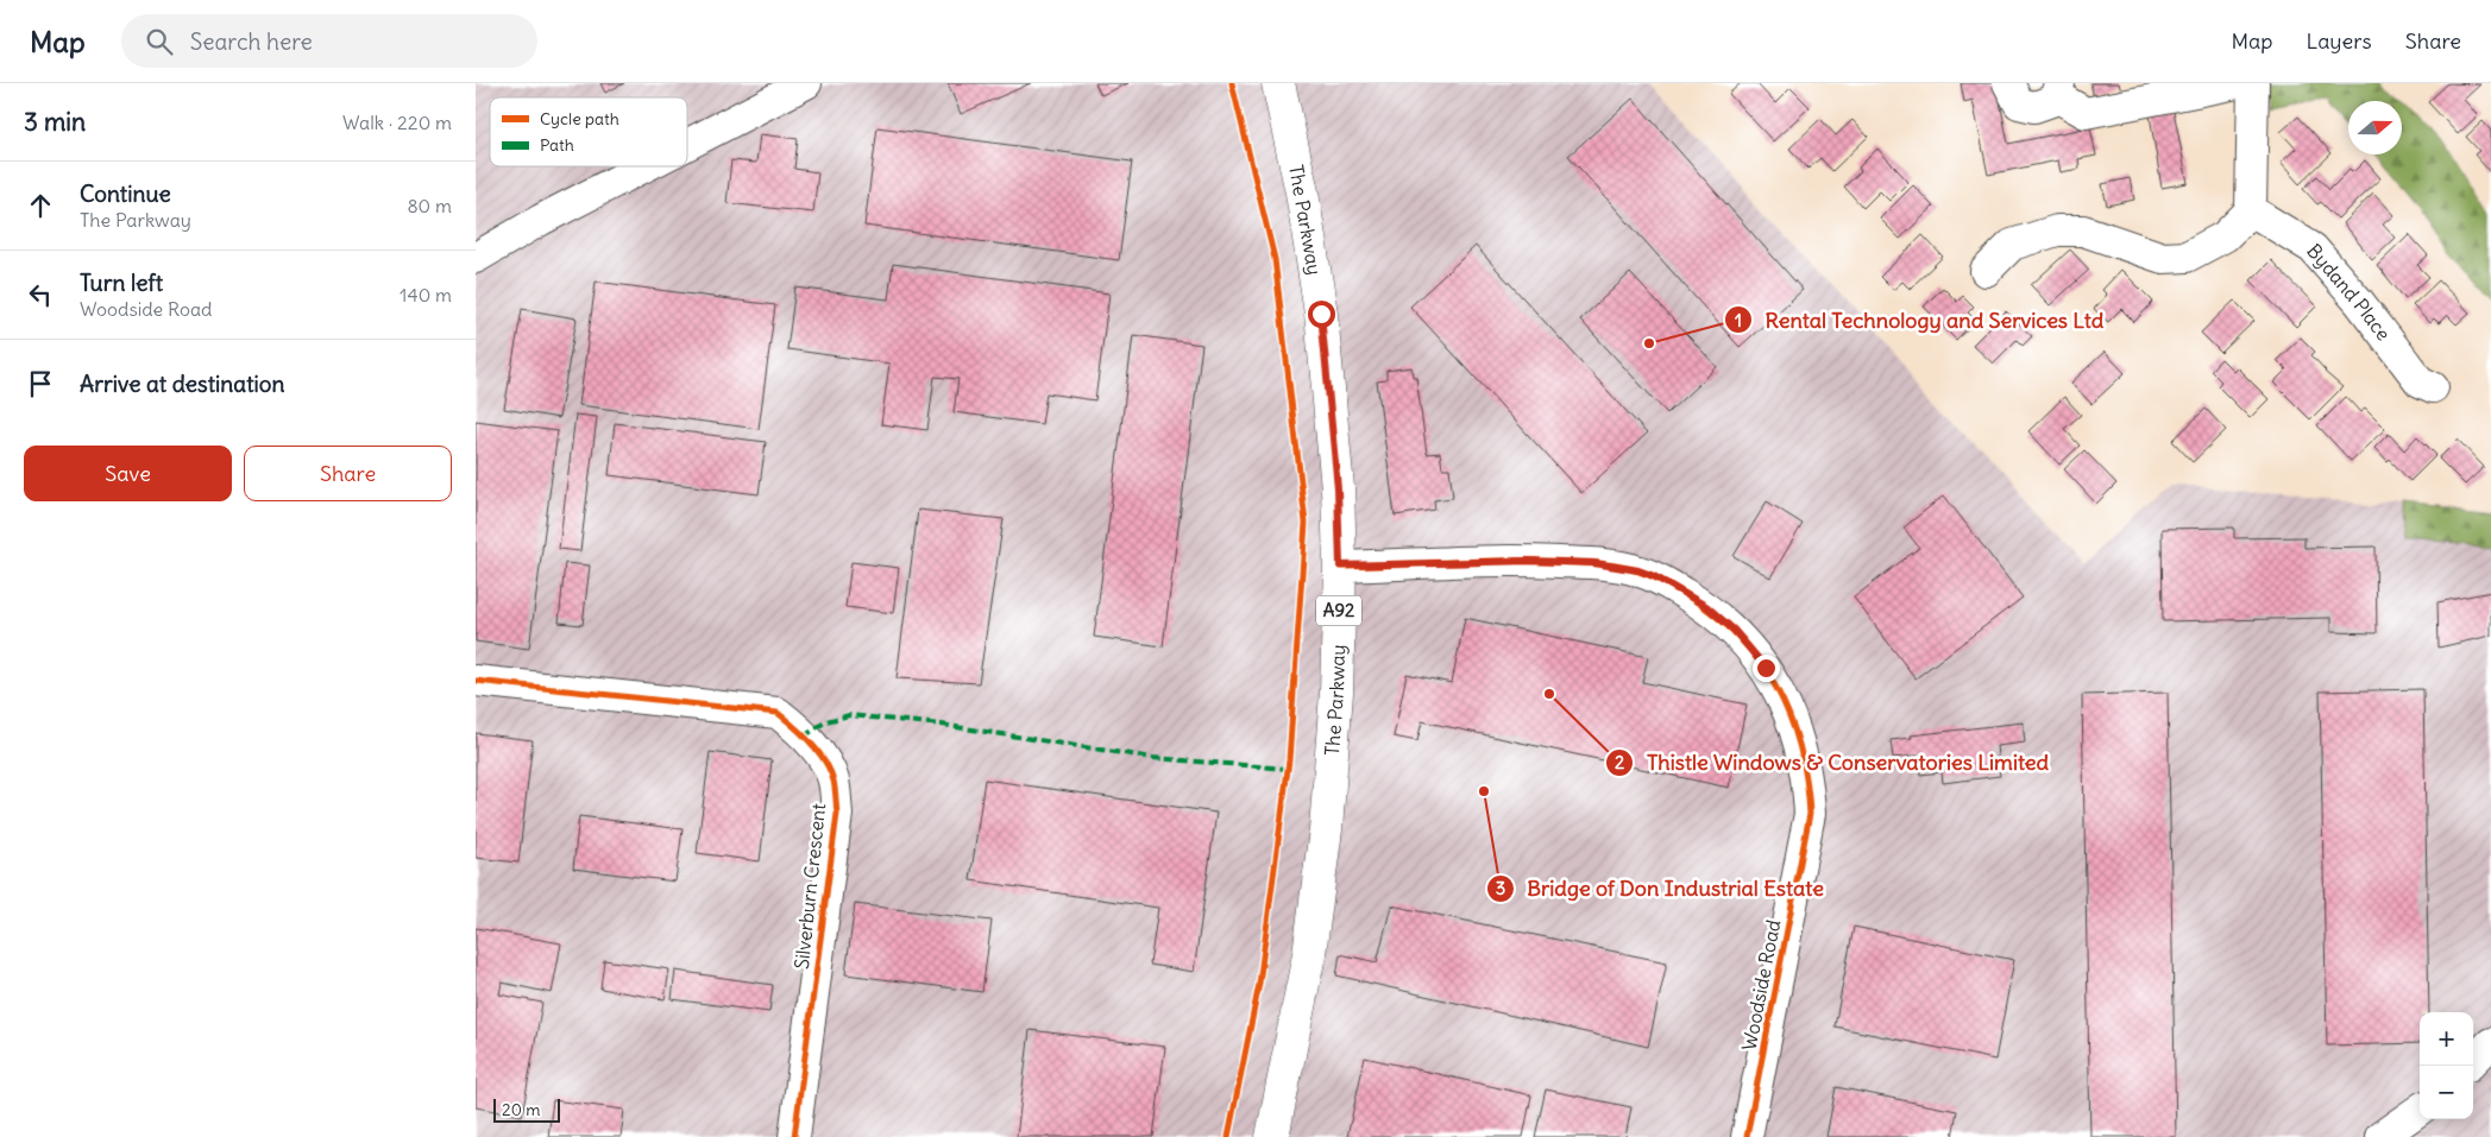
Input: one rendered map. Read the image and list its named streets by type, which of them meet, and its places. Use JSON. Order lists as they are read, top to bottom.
{
  "streets": {
    "main road": ["The Parkway", "A92"],
    "street": ["Bydand Place", "Silverburn Crescent", "Woodside Road"]
  },
  "crossings": [
    ["The Parkway", "Woodside Road"]
  ],
  "places": ["Rental Technology and Services Ltd", "Thistle Windows & Conservatories Limited", "Bridge of Don Industrial Estate"],
  "legend": ["Cycle path", "Path"],
  "scale_bar": "20 m",
  "north": "right",
  "page": {
    "header": "Map",
    "search": "Search here",
    "nav": ["Map", "Layers", "Share"],
    "heading": ["3 min", "Walk · 220 m"],
    "list": [
      ["Continue", "The Parkway", "80 m"],
      ["Turn left", "Woodside Road", "140 m"],
      "Arrive at destination"
    ],
    "buttons": ["Save", "Share"],
    "map_buttons": ["+", "−"],
    "scale": "20 m"
  }
}
